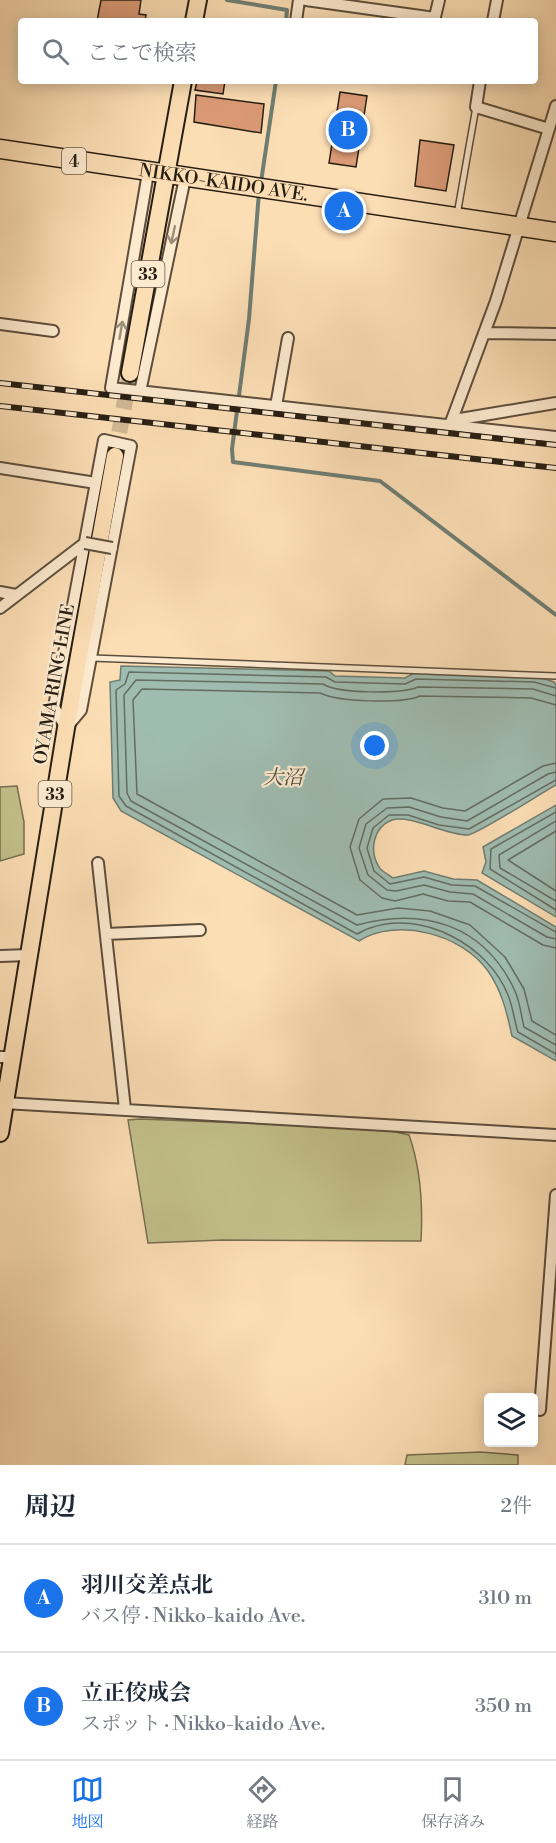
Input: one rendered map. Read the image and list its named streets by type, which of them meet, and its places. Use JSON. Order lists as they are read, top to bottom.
{
  "streets": {
    "highway": ["4", "NIKKO-KAIDO AVE."],
    "main road": ["33", "OYAMA RING LINE"]
  },
  "crossings": [
    ["NIKKO-KAIDO AVE.", "33"]
  ],
  "water": ["大沼"],
  "page": {
    "search": "ここで検索",
    "pins": ["B", "A"],
    "heading": ["周辺", "2件"],
    "list": [
      {
        "mark": "A",
        "name": "羽川交差点北",
        "note": "バス停 · Nikko-kaido Ave.",
        "value": "310 m"
      },
      {
        "mark": "B",
        "name": "立正佼成会",
        "note": "スポット · Nikko-kaido Ave.",
        "value": "350 m"
      }
    ],
    "nav": ["地図", "経路", "保存済み"]
  }
}
